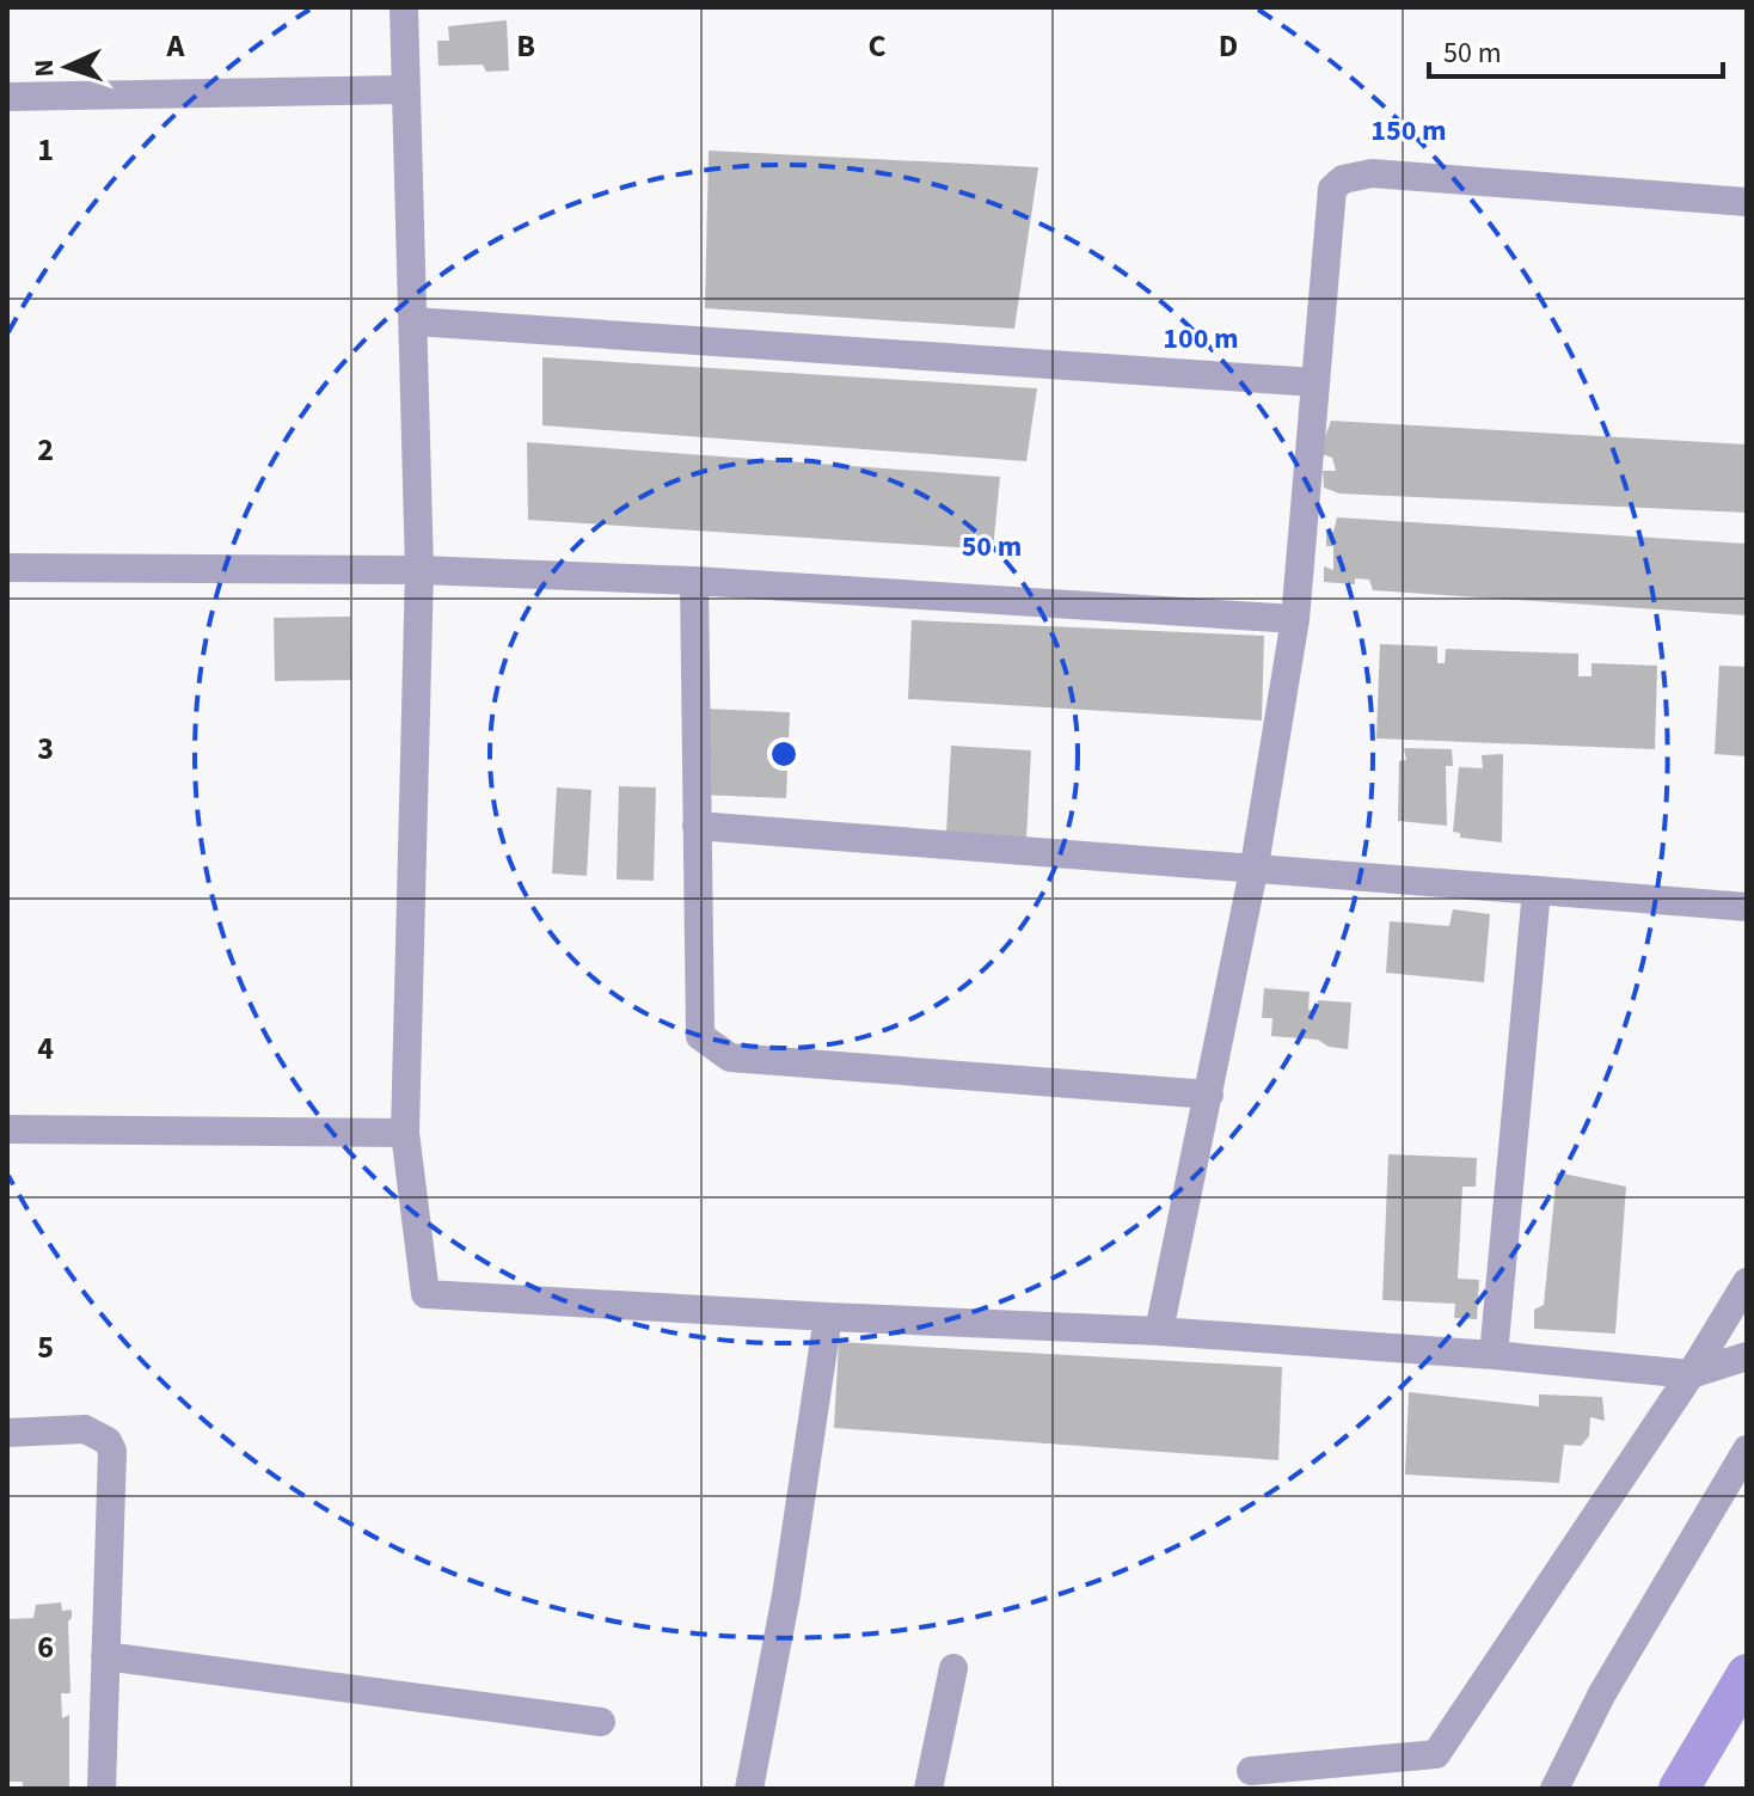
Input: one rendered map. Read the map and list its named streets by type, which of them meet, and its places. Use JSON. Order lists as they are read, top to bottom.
{
  "scale_bar": "50 m",
  "north": "left",
  "grid": {
    "columns": [
      "A",
      "B",
      "C",
      "D"
    ],
    "rows": [
      "1",
      "2",
      "3",
      "4",
      "5",
      "6"
    ]
  },
  "rings": ["150 m", "100 m", "50 m"]
}
